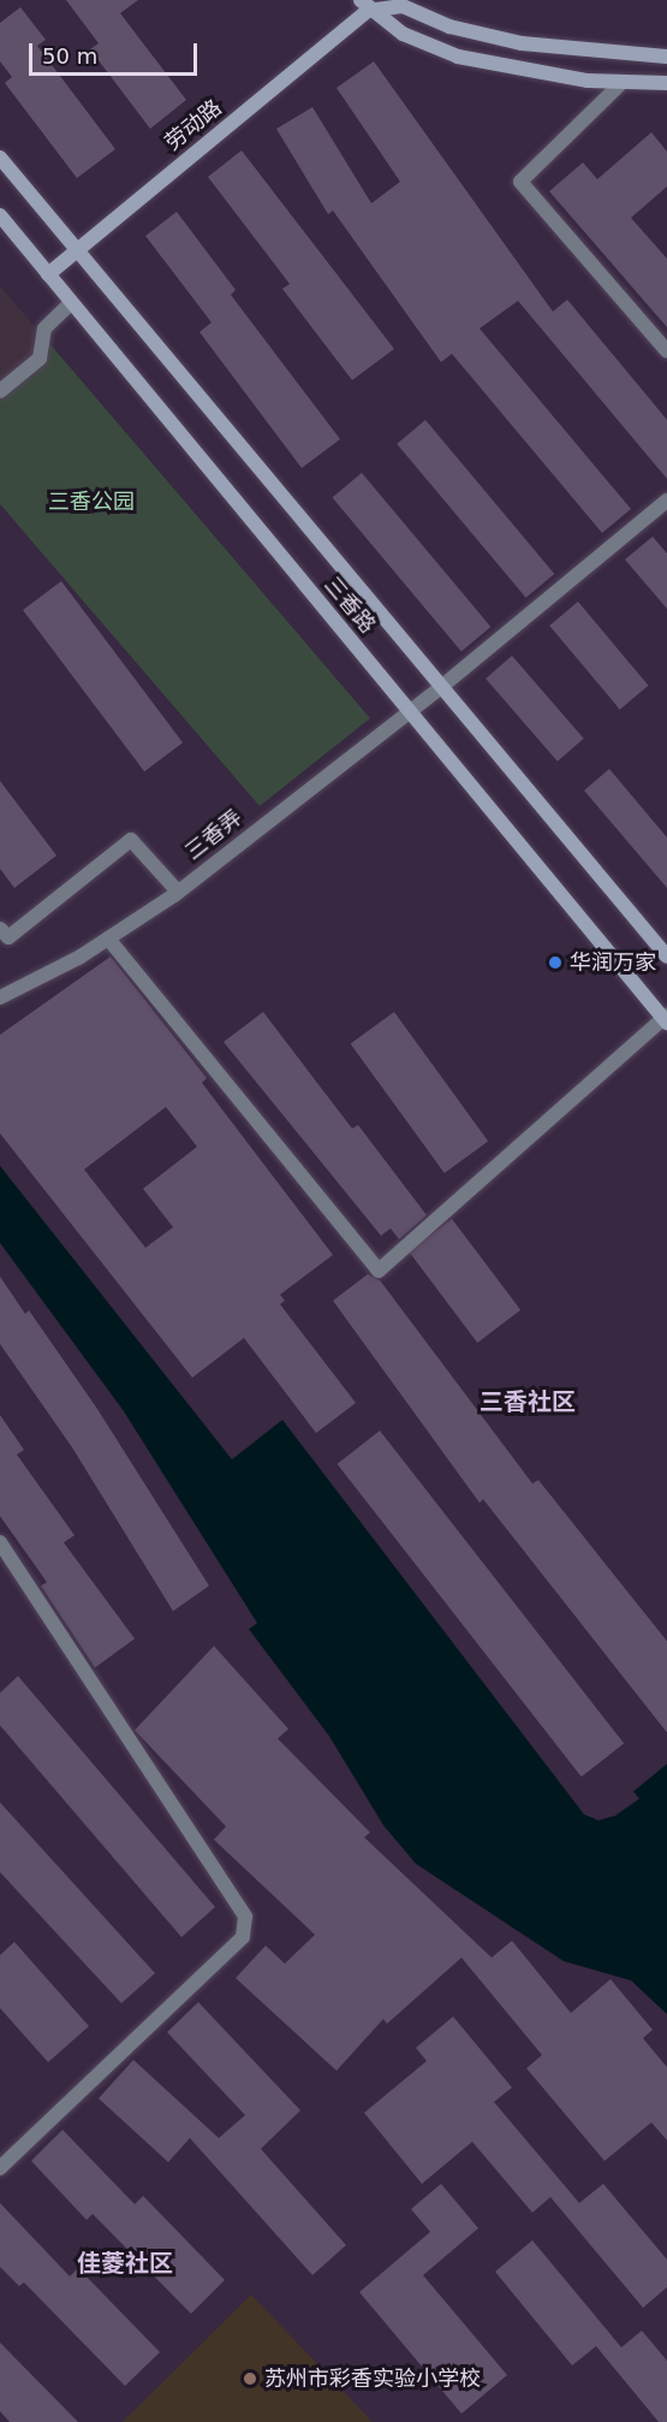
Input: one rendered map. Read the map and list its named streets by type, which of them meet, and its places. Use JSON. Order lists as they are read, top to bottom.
{
  "streets": {
    "main road": ["劳动路", "三香路"],
    "street": ["三香弄"]
  },
  "crossings": [
    ["劳动路", "三香路"],
    ["三香路", "三香弄"]
  ],
  "districts": ["三香社区", "佳菱社区"],
  "parks": ["三香公园"],
  "places": ["华润万家", "苏州市彩香实验小学校"],
  "scale_bar": "50 m"
}
